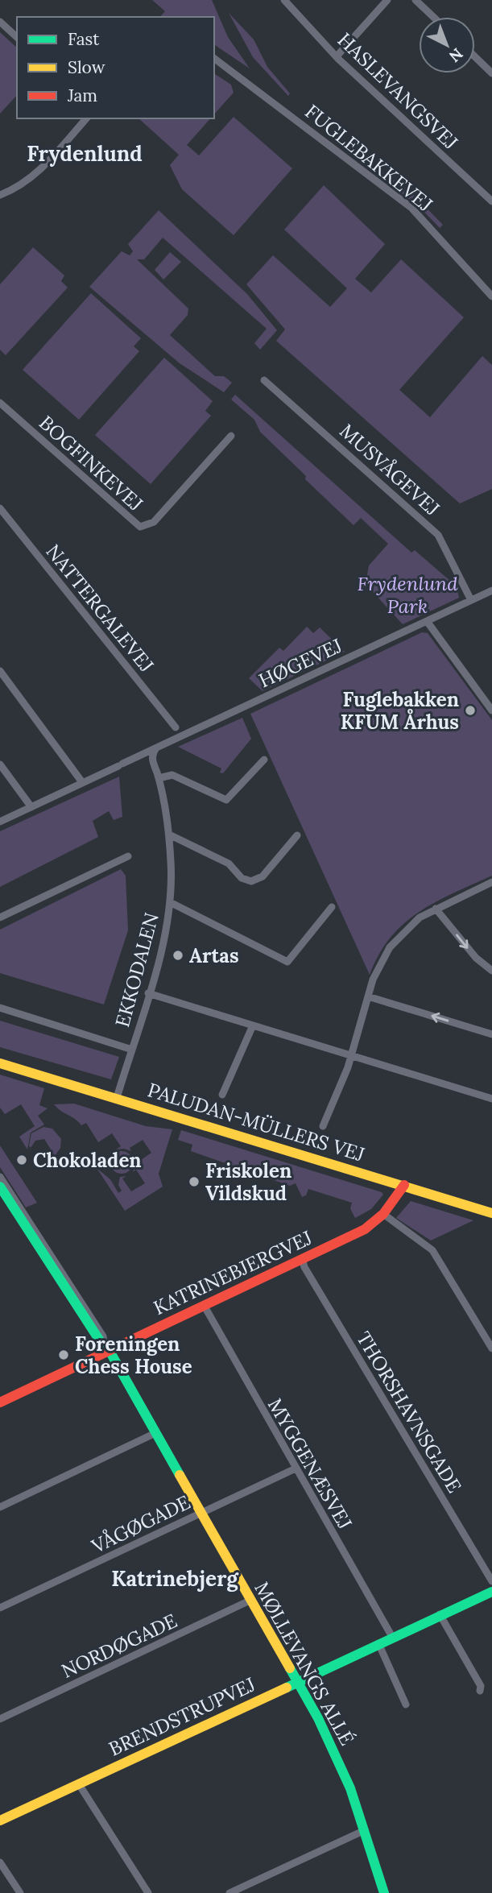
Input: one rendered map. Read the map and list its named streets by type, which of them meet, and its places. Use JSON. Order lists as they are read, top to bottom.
{
  "streets": {
    "street": [
      "HASLEVANGSVEJ",
      "FUGLEBAKKEVEJ",
      "BOGFINKEVEJ",
      "MUSVÅGEVEJ",
      "NATTERGALEVEJ",
      "HØGEVEJ",
      "EKKODALEN",
      "PALUDAN-MÜLLERS VEJ",
      "KATRINEBJERGVEJ",
      "THORSHAVNSGADE",
      "MYGGENÆSVEJ",
      "VÅGØGADE",
      "NORDØGADE",
      "MØLLEVANGS ALLÉ",
      "BRENDSTRUPVEJ"
    ]
  },
  "crossings": [
    ["MUSVÅGEVEJ", "HØGEVEJ"],
    ["HØGEVEJ", "EKKODALEN"],
    ["EKKODALEN", "PALUDAN-MÜLLERS VEJ"],
    ["PALUDAN-MÜLLERS VEJ", "KATRINEBJERGVEJ"],
    ["KATRINEBJERGVEJ", "THORSHAVNSGADE"],
    ["KATRINEBJERGVEJ", "MYGGENÆSVEJ"],
    ["KATRINEBJERGVEJ", "MØLLEVANGS ALLÉ"],
    ["MYGGENÆSVEJ", "VÅGØGADE"],
    ["MYGGENÆSVEJ", "BRENDSTRUPVEJ"],
    ["VÅGØGADE", "MØLLEVANGS ALLÉ"],
    ["NORDØGADE", "MØLLEVANGS ALLÉ"],
    ["MØLLEVANGS ALLÉ", "BRENDSTRUPVEJ"]
  ],
  "districts": ["Frydenlund", "Katrinebjerg"],
  "parks": ["Frydenlund Park"],
  "places": [
    "Fuglebakken KFUM Århus",
    "Artas",
    "Chokoladen",
    "Friskolen Vildskud",
    "Foreningen Chess House"
  ],
  "legend": ["Fast", "Slow", "Jam"],
  "north": "bottom right"
}
